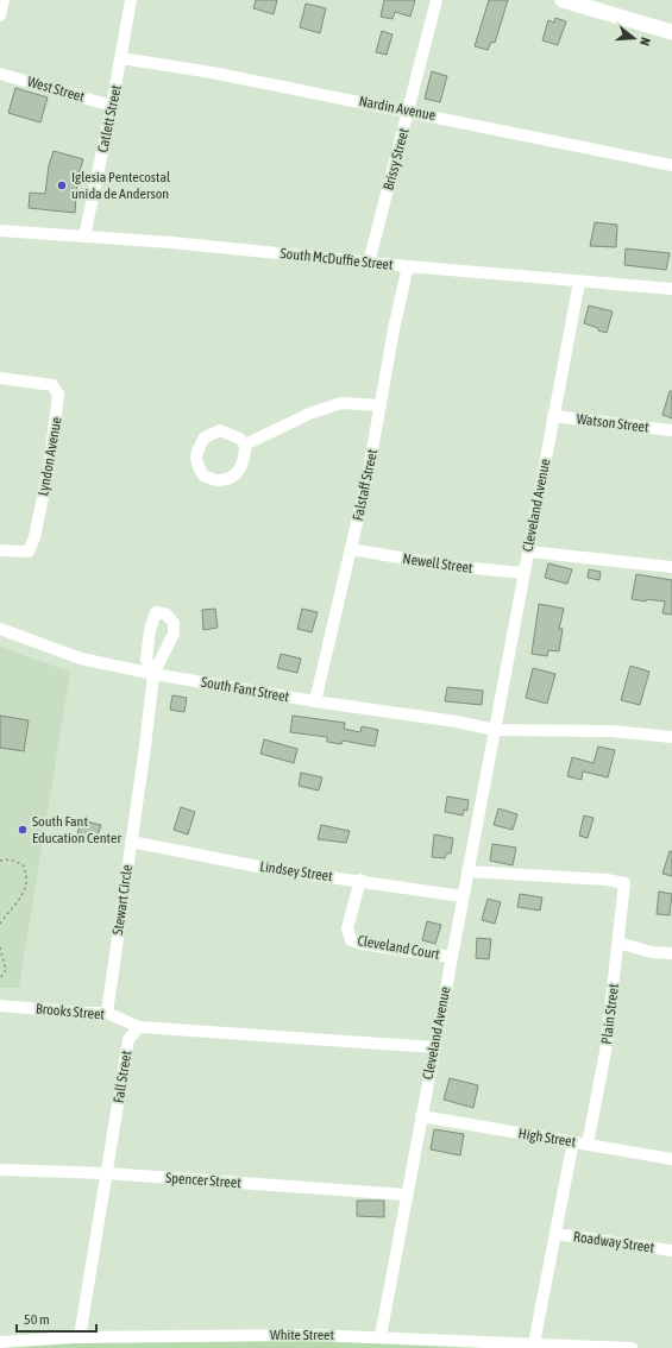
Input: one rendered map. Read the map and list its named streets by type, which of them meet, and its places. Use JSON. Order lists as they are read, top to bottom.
{
  "streets": {
    "street": [
      "West Street",
      "Nardin Avenue",
      "Catlett Street",
      "Brissy Street",
      "South McDuffie Street",
      "Watson Street",
      "Lyndon Avenue",
      "Falstaff Street",
      "Cleveland Avenue",
      "Newell Street",
      "South Fant Street",
      "Lindsey Street",
      "Stewart Circle",
      "Cleveland Court",
      "Brooks Street",
      "Plain Street",
      "Fall Street",
      "High Street",
      "Spencer Street",
      "Roadway Street",
      "White Street"
    ]
  },
  "crossings": [
    ["West Street", "Catlett Street"],
    ["Nardin Avenue", "Catlett Street"],
    ["Nardin Avenue", "Brissy Street"],
    ["Catlett Street", "South McDuffie Street"],
    ["Brissy Street", "South McDuffie Street"],
    ["South McDuffie Street", "Falstaff Street"],
    ["South McDuffie Street", "Cleveland Avenue"],
    ["Watson Street", "Cleveland Avenue"],
    ["Falstaff Street", "Newell Street"],
    ["Falstaff Street", "South Fant Street"],
    ["Cleveland Avenue", "Newell Street"],
    ["Cleveland Avenue", "South Fant Street"],
    ["Cleveland Avenue", "Lindsey Street"],
    ["Cleveland Avenue", "Cleveland Court"],
    ["Cleveland Avenue", "Plain Street"],
    ["Cleveland Avenue", "High Street"],
    ["Cleveland Avenue", "Spencer Street"],
    ["Cleveland Avenue", "White Street"],
    ["South Fant Street", "Stewart Circle"],
    ["Lindsey Street", "Stewart Circle"],
    ["Lindsey Street", "Cleveland Court"],
    ["Stewart Circle", "Brooks Street"],
    ["Brooks Street", "Fall Street"],
    ["Plain Street", "High Street"],
    ["Fall Street", "Spencer Street"],
    ["Fall Street", "White Street"]
  ],
  "places": ["Iglesia Pentecostal unida de Anderson", "South Fant Education Center"],
  "scale_bar": "50 m",
  "north": "right"
}
